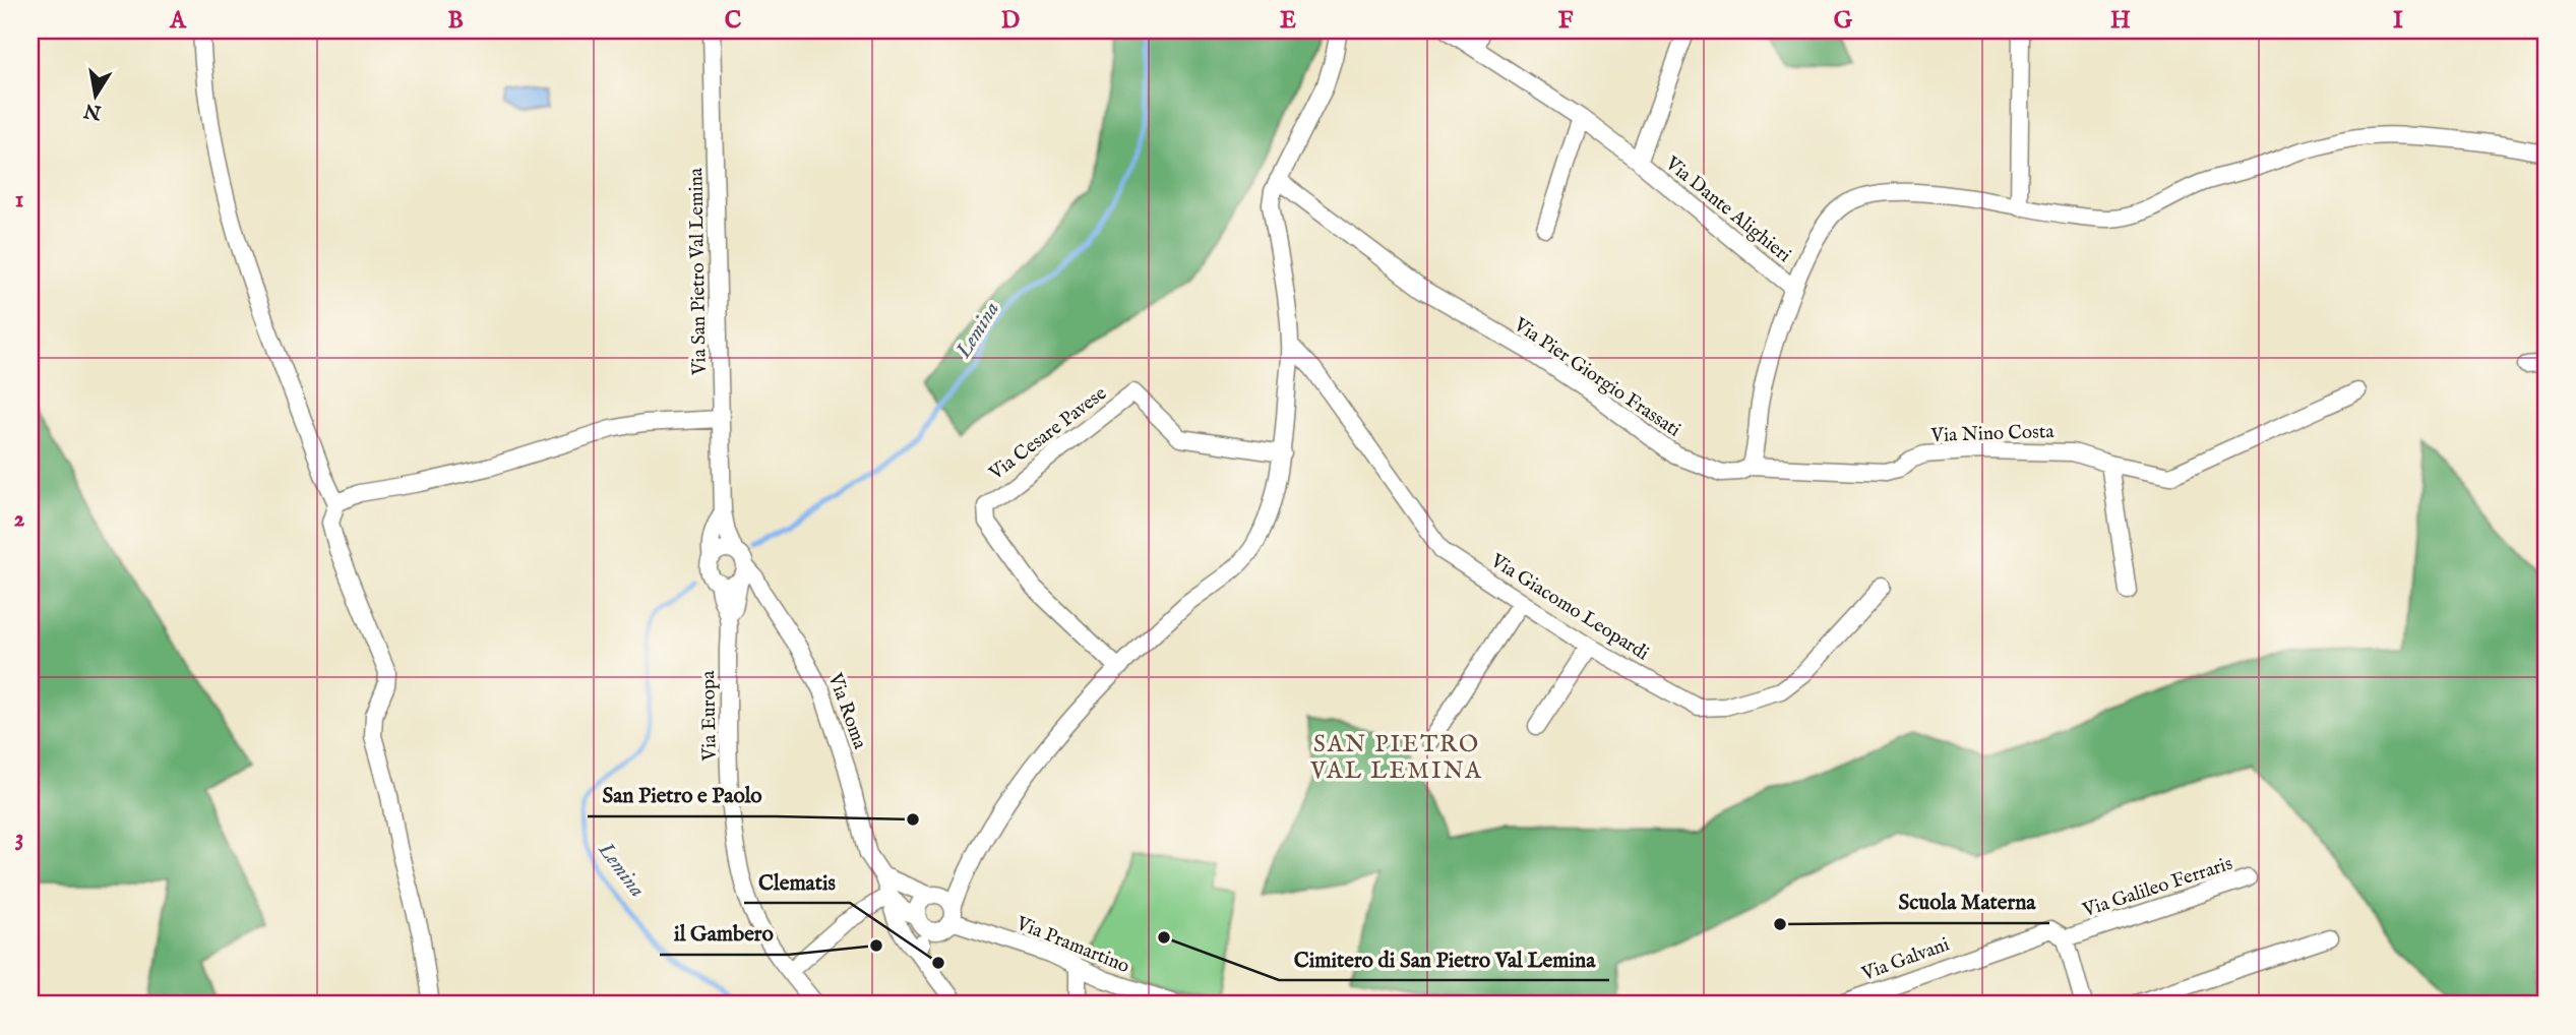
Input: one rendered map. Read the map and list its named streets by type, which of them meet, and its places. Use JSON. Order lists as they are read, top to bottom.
{
  "streets": {
    "street": [
      "Via Dante Alighieri",
      "Via San Pietro Val Lemina",
      "Via Pier Giorgio Frassati",
      "Via Cesare Pavese",
      "Via Nino Costa",
      "Via Giacomo Leopardi",
      "Via Roma",
      "Via Europa",
      "Via Galileo Ferraris",
      "Via Pramartino",
      "Via Galvani"
    ]
  },
  "crossings": [
    ["Via San Pietro Val Lemina", "Via Roma"],
    ["Via San Pietro Val Lemina", "Via Europa"],
    ["Via Pier Giorgio Frassati", "Via Nino Costa"],
    ["Via Roma", "Via Europa"],
    ["Via Galileo Ferraris", "Via Galvani"]
  ],
  "districts": ["SAN PIETRO VAL LEMINA"],
  "water": ["Lemina"],
  "places": [
    "San Pietro e Paolo",
    "Scuola Materna",
    "Cimitero di San Pietro Val Lemina",
    "il Gambero",
    "Clematis"
  ],
  "north": "bottom",
  "grid": {
    "columns": [
      "A",
      "B",
      "C",
      "D",
      "E",
      "F",
      "G",
      "H",
      "I"
    ],
    "rows": ["1", "2", "3"]
  }
}
